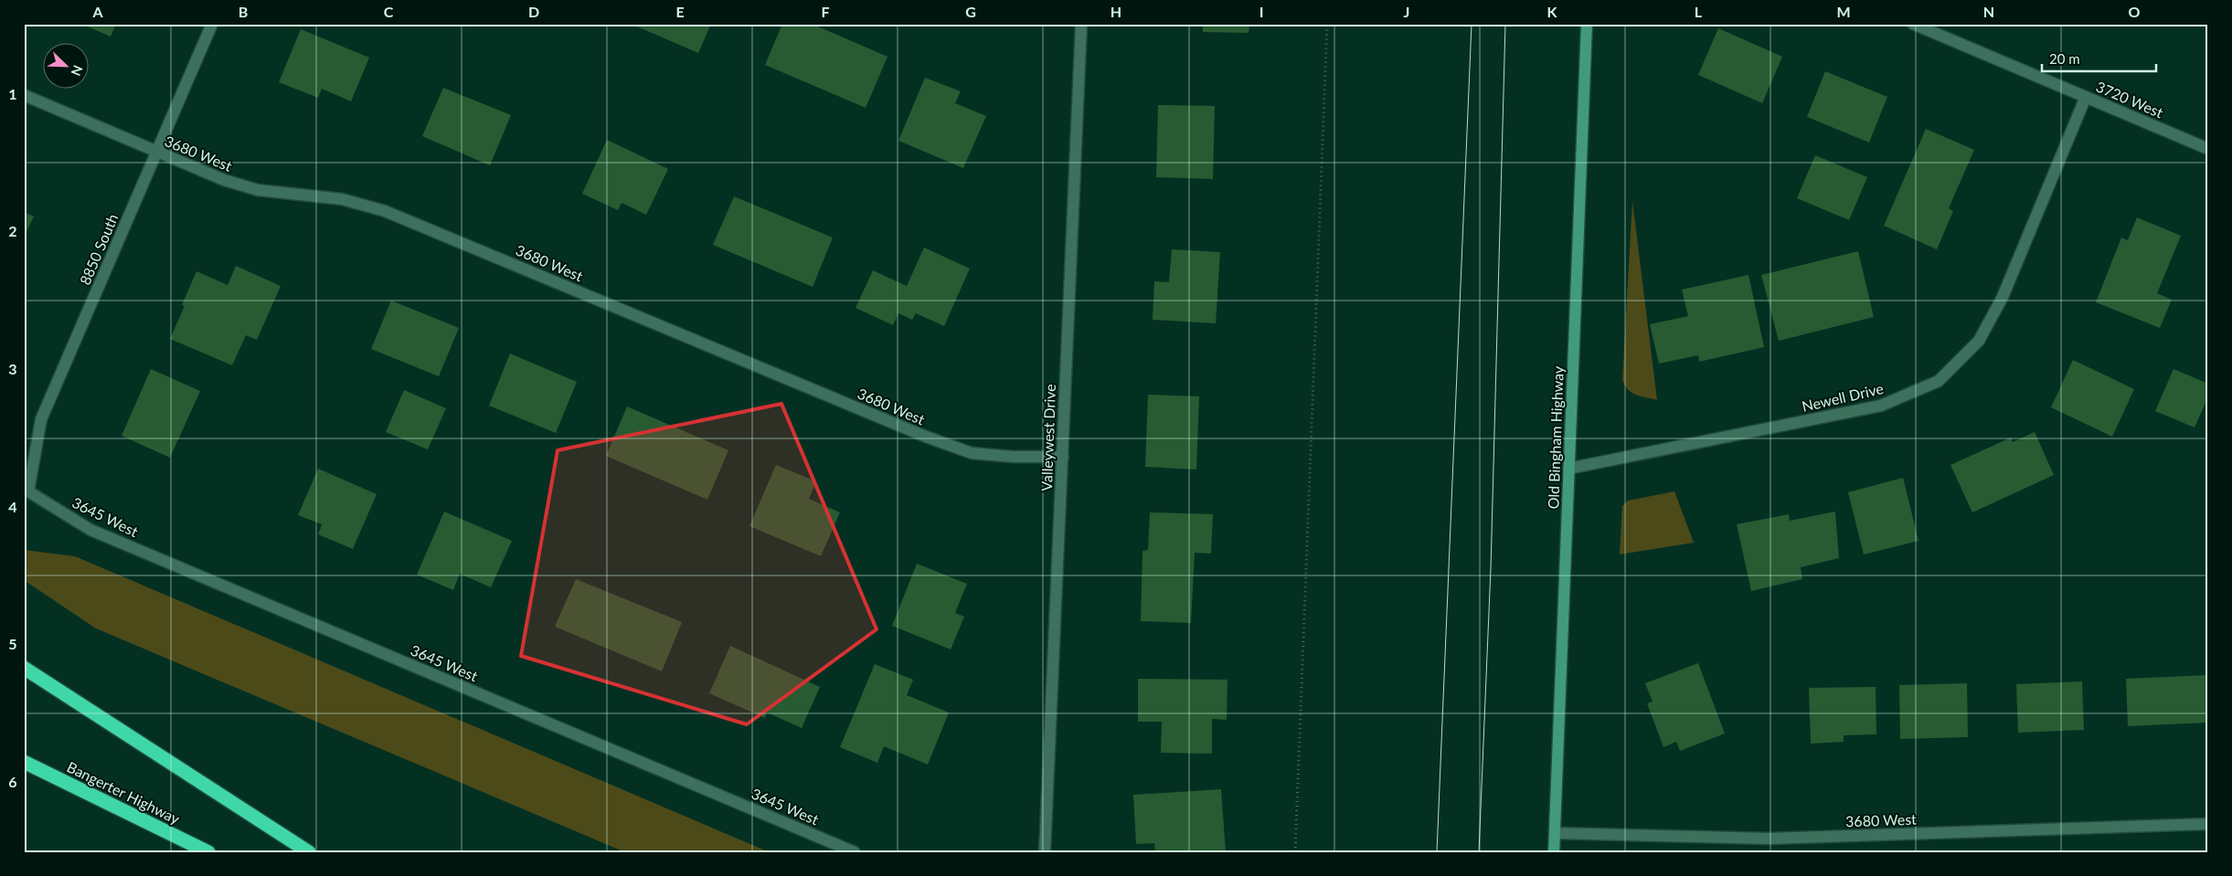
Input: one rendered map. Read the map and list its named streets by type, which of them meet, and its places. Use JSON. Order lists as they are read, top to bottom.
{
  "streets": {
    "highway": ["Bangerter Highway"],
    "street": [
      "3720 West",
      "3680 West",
      "8850 South",
      "Newell Drive",
      "Valleywest Drive",
      "Old Bingham Highway",
      "3645 West"
    ]
  },
  "crossings": [
    ["3720 West", "Newell Drive"],
    ["3680 West", "8850 South"],
    ["3680 West", "Valleywest Drive"],
    ["3680 West", "Old Bingham Highway"],
    ["8850 South", "3645 West"],
    ["Newell Drive", "Old Bingham Highway"]
  ],
  "scale_bar": "20 m",
  "north": "bottom right",
  "grid": {
    "columns": [
      "A",
      "B",
      "C",
      "D",
      "E",
      "F",
      "G",
      "H",
      "I",
      "J",
      "K",
      "L",
      "M",
      "N",
      "O"
    ],
    "rows": [
      "1",
      "2",
      "3",
      "4",
      "5",
      "6"
    ]
  }
}
